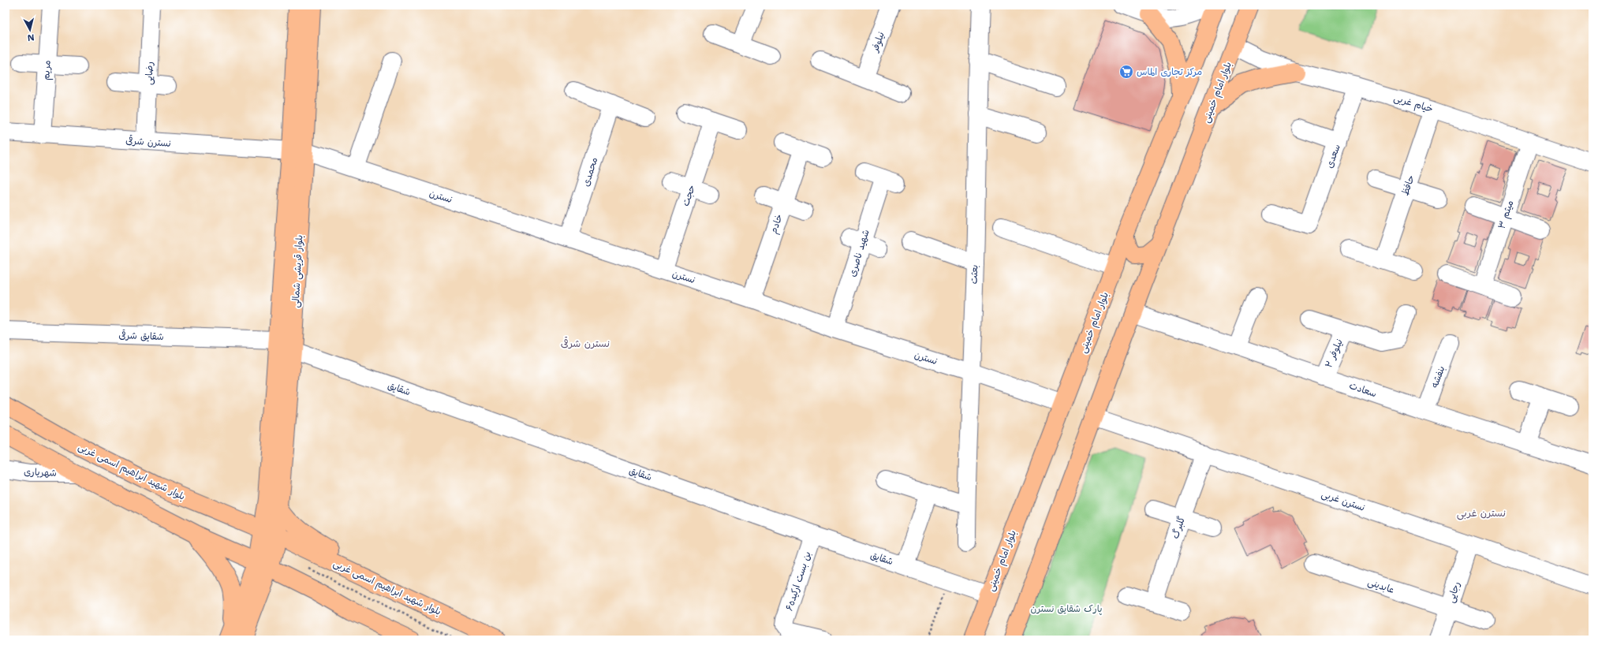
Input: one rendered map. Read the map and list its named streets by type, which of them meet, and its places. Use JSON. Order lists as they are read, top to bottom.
{
  "streets": {
    "main road": ["بلوار امام خمینی", "بلوار قریشی شمالی", "بلوار شهید ابراهیم اسمی غربی"],
    "street": [
      "نیلوفر",
      "مریم",
      "رضایی",
      "خیام غربی",
      "نسترن شرقی",
      "سعدی",
      "محمدی",
      "حافظ",
      "حجت",
      "نسترن",
      "میثم ۳",
      "خادم",
      "شهید ناصری",
      "بعثت",
      "شقایق شرقی",
      "نیلوفر ۲",
      "بنفشه",
      "شقایق",
      "سعادت",
      "شهریاری",
      "نسترن غربی",
      "گلبرگ",
      "بن بست ارکیده۶",
      "عابدینی",
      "رجایی"
    ]
  },
  "crossings": [
    ["مریم", "نسترن شرقی"],
    ["رضایی", "نسترن شرقی"],
    ["بلوار امام خمینی", "خیام غربی"],
    ["بلوار امام خمینی", "نسترن"],
    ["بلوار امام خمینی", "شقایق"],
    ["بلوار امام خمینی", "سعادت"],
    ["بلوار امام خمینی", "نسترن غربی"],
    ["خیام غربی", "سعدی"],
    ["خیام غربی", "حافظ"],
    ["خیام غربی", "میثم ۳"],
    ["نسترن شرقی", "نسترن"],
    ["نسترن شرقی", "بلوار قریشی شمالی"],
    ["محمدی", "نسترن"],
    ["حجت", "نسترن"],
    ["نسترن", "خادم"],
    ["نسترن", "شهید ناصری"],
    ["نسترن", "بلوار قریشی شمالی"],
    ["نسترن", "بعثت"],
    ["بلوار قریشی شمالی", "شقایق شرقی"],
    ["بلوار قریشی شمالی", "شقایق"],
    ["بلوار قریشی شمالی", "بلوار شهید ابراهیم اسمی غربی"],
    ["نیلوفر ۲", "سعادت"],
    ["بنفشه", "سعادت"],
    ["شقایق", "بن بست ارکیده۶"],
    ["نسترن غربی", "گلبرگ"],
    ["نسترن غربی", "رجایی"],
    ["عابدینی", "رجایی"]
  ],
  "districts": ["نسترن شرقی", "نسترن غربی"],
  "parks": ["پارک شقایق نسترن"],
  "places": {
    "supermarket": ["مرکز تجاری الماس"]
  },
  "north": "bottom"
}
